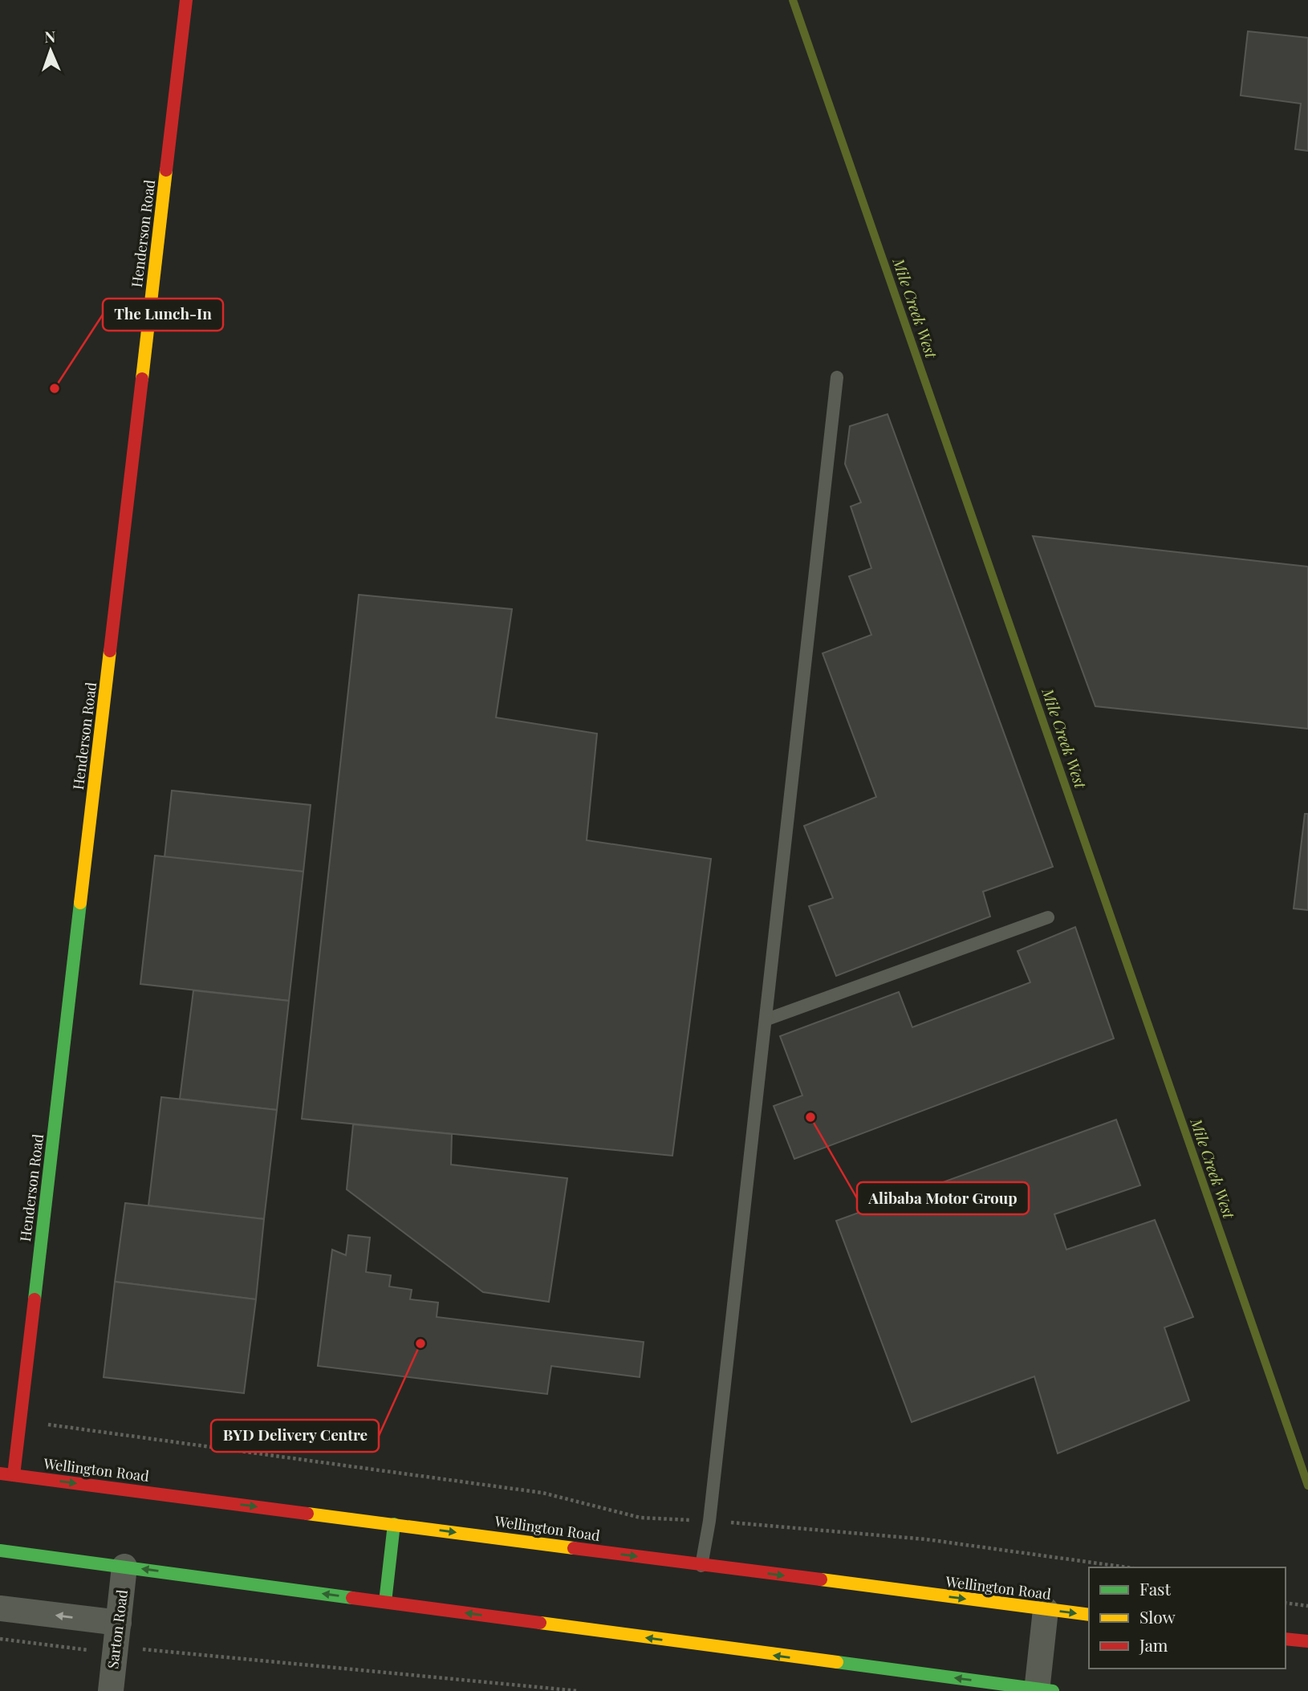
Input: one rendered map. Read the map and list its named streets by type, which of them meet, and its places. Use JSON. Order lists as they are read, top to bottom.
{
  "streets": {
    "main road": ["Henderson Road", "Wellington Road"],
    "street": ["Sarton Road"]
  },
  "crossings": [
    ["Henderson Road", "Wellington Road"]
  ],
  "water": ["Mile Creek West"],
  "places": ["The Lunch-In", "Alibaba Motor Group", "BYD Delivery Centre"],
  "legend": ["Fast", "Slow", "Jam"],
  "north": "top"
}
